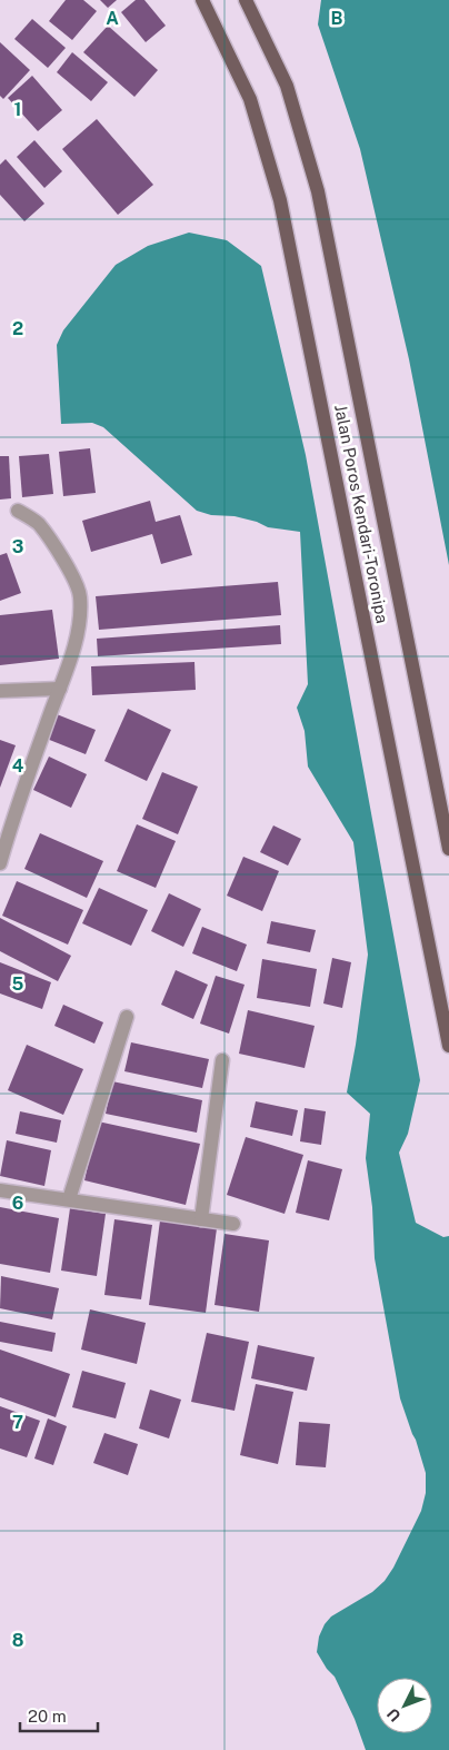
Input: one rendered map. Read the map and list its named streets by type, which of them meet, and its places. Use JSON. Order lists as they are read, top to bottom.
{
  "streets": {
    "main road": ["Jalan Poros Kendari-Toronipa"]
  },
  "scale_bar": "20 m",
  "north": "bottom left",
  "grid": {
    "columns": ["A", "B"],
    "rows": [
      "1",
      "2",
      "3",
      "4",
      "5",
      "6",
      "7",
      "8"
    ]
  }
}
